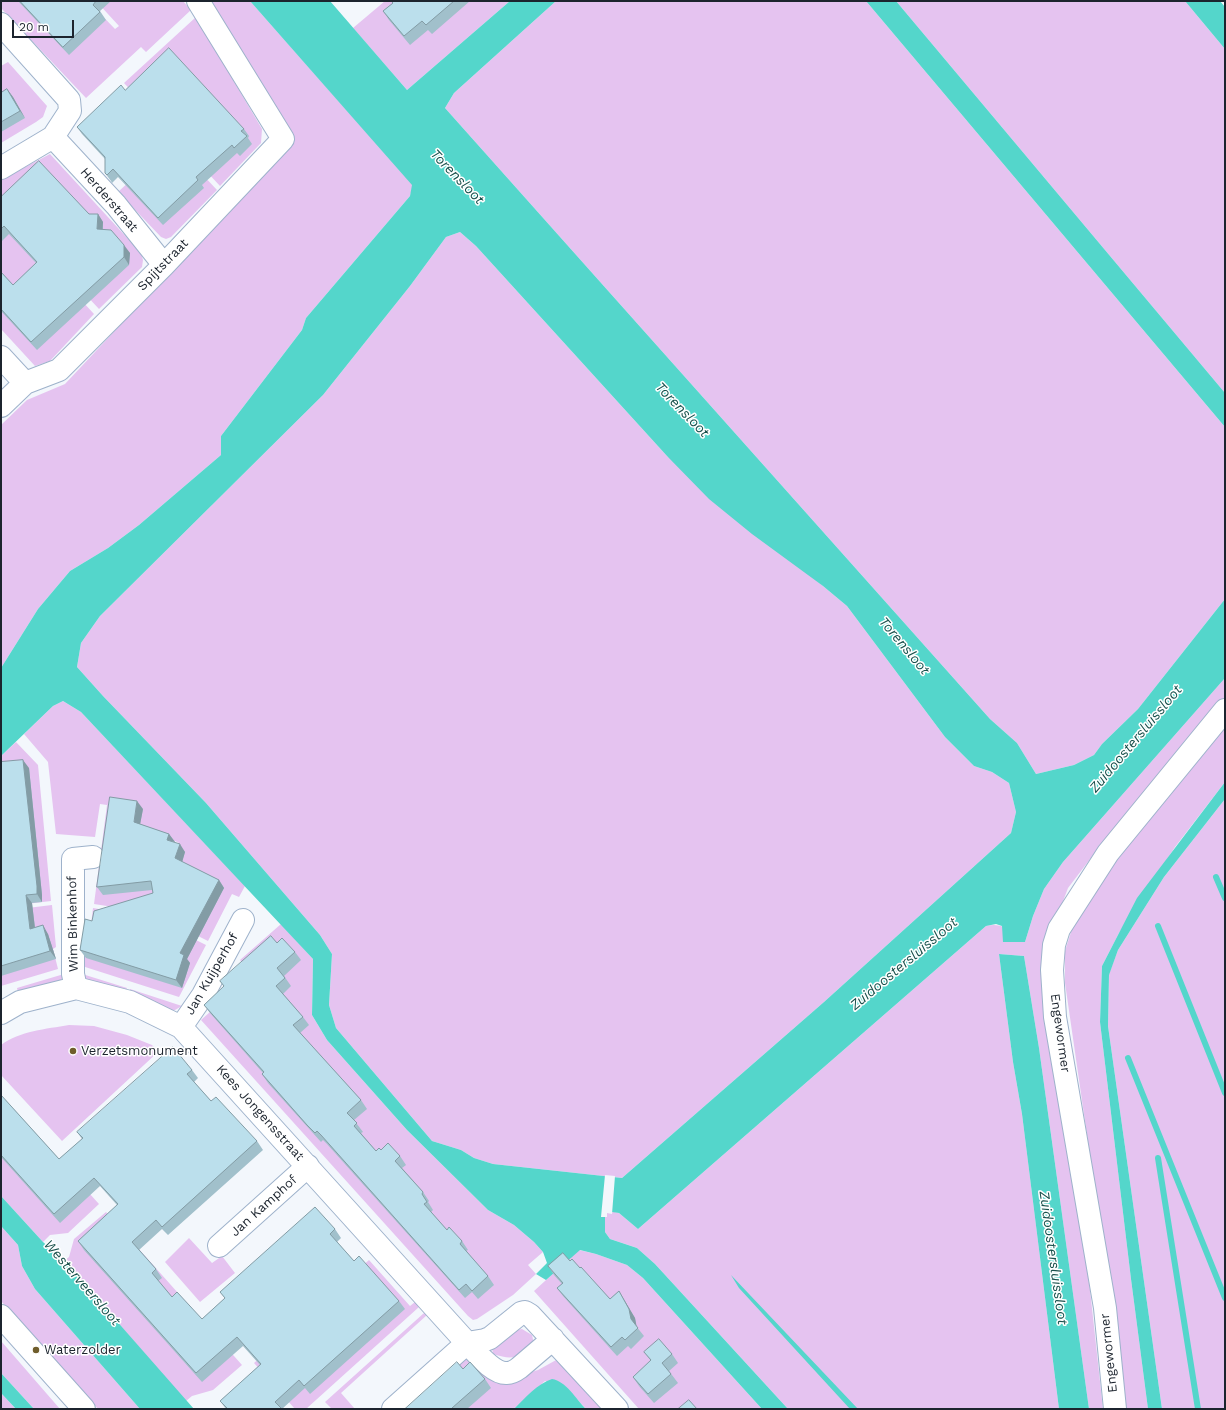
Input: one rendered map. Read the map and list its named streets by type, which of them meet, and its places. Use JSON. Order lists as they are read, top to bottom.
{
  "streets": {
    "street": [
      "Herderstraat",
      "Spijtstraat",
      "Wim Binkenhof",
      "Jan Kuijperhof",
      "Engewormer",
      "Kees Jongensstraat",
      "Jan Kamphof"
    ]
  },
  "crossings": [
    ["Herderstraat", "Spijtstraat"],
    ["Wim Binkenhof", "Kees Jongensstraat"],
    ["Jan Kuijperhof", "Kees Jongensstraat"],
    ["Kees Jongensstraat", "Jan Kamphof"]
  ],
  "water": ["Torensloot", "Zuidoostersluissloot", "Westerveersloot"],
  "places": ["Verzetsmonument", "Waterzolder"],
  "scale_bar": "20 m"
}
